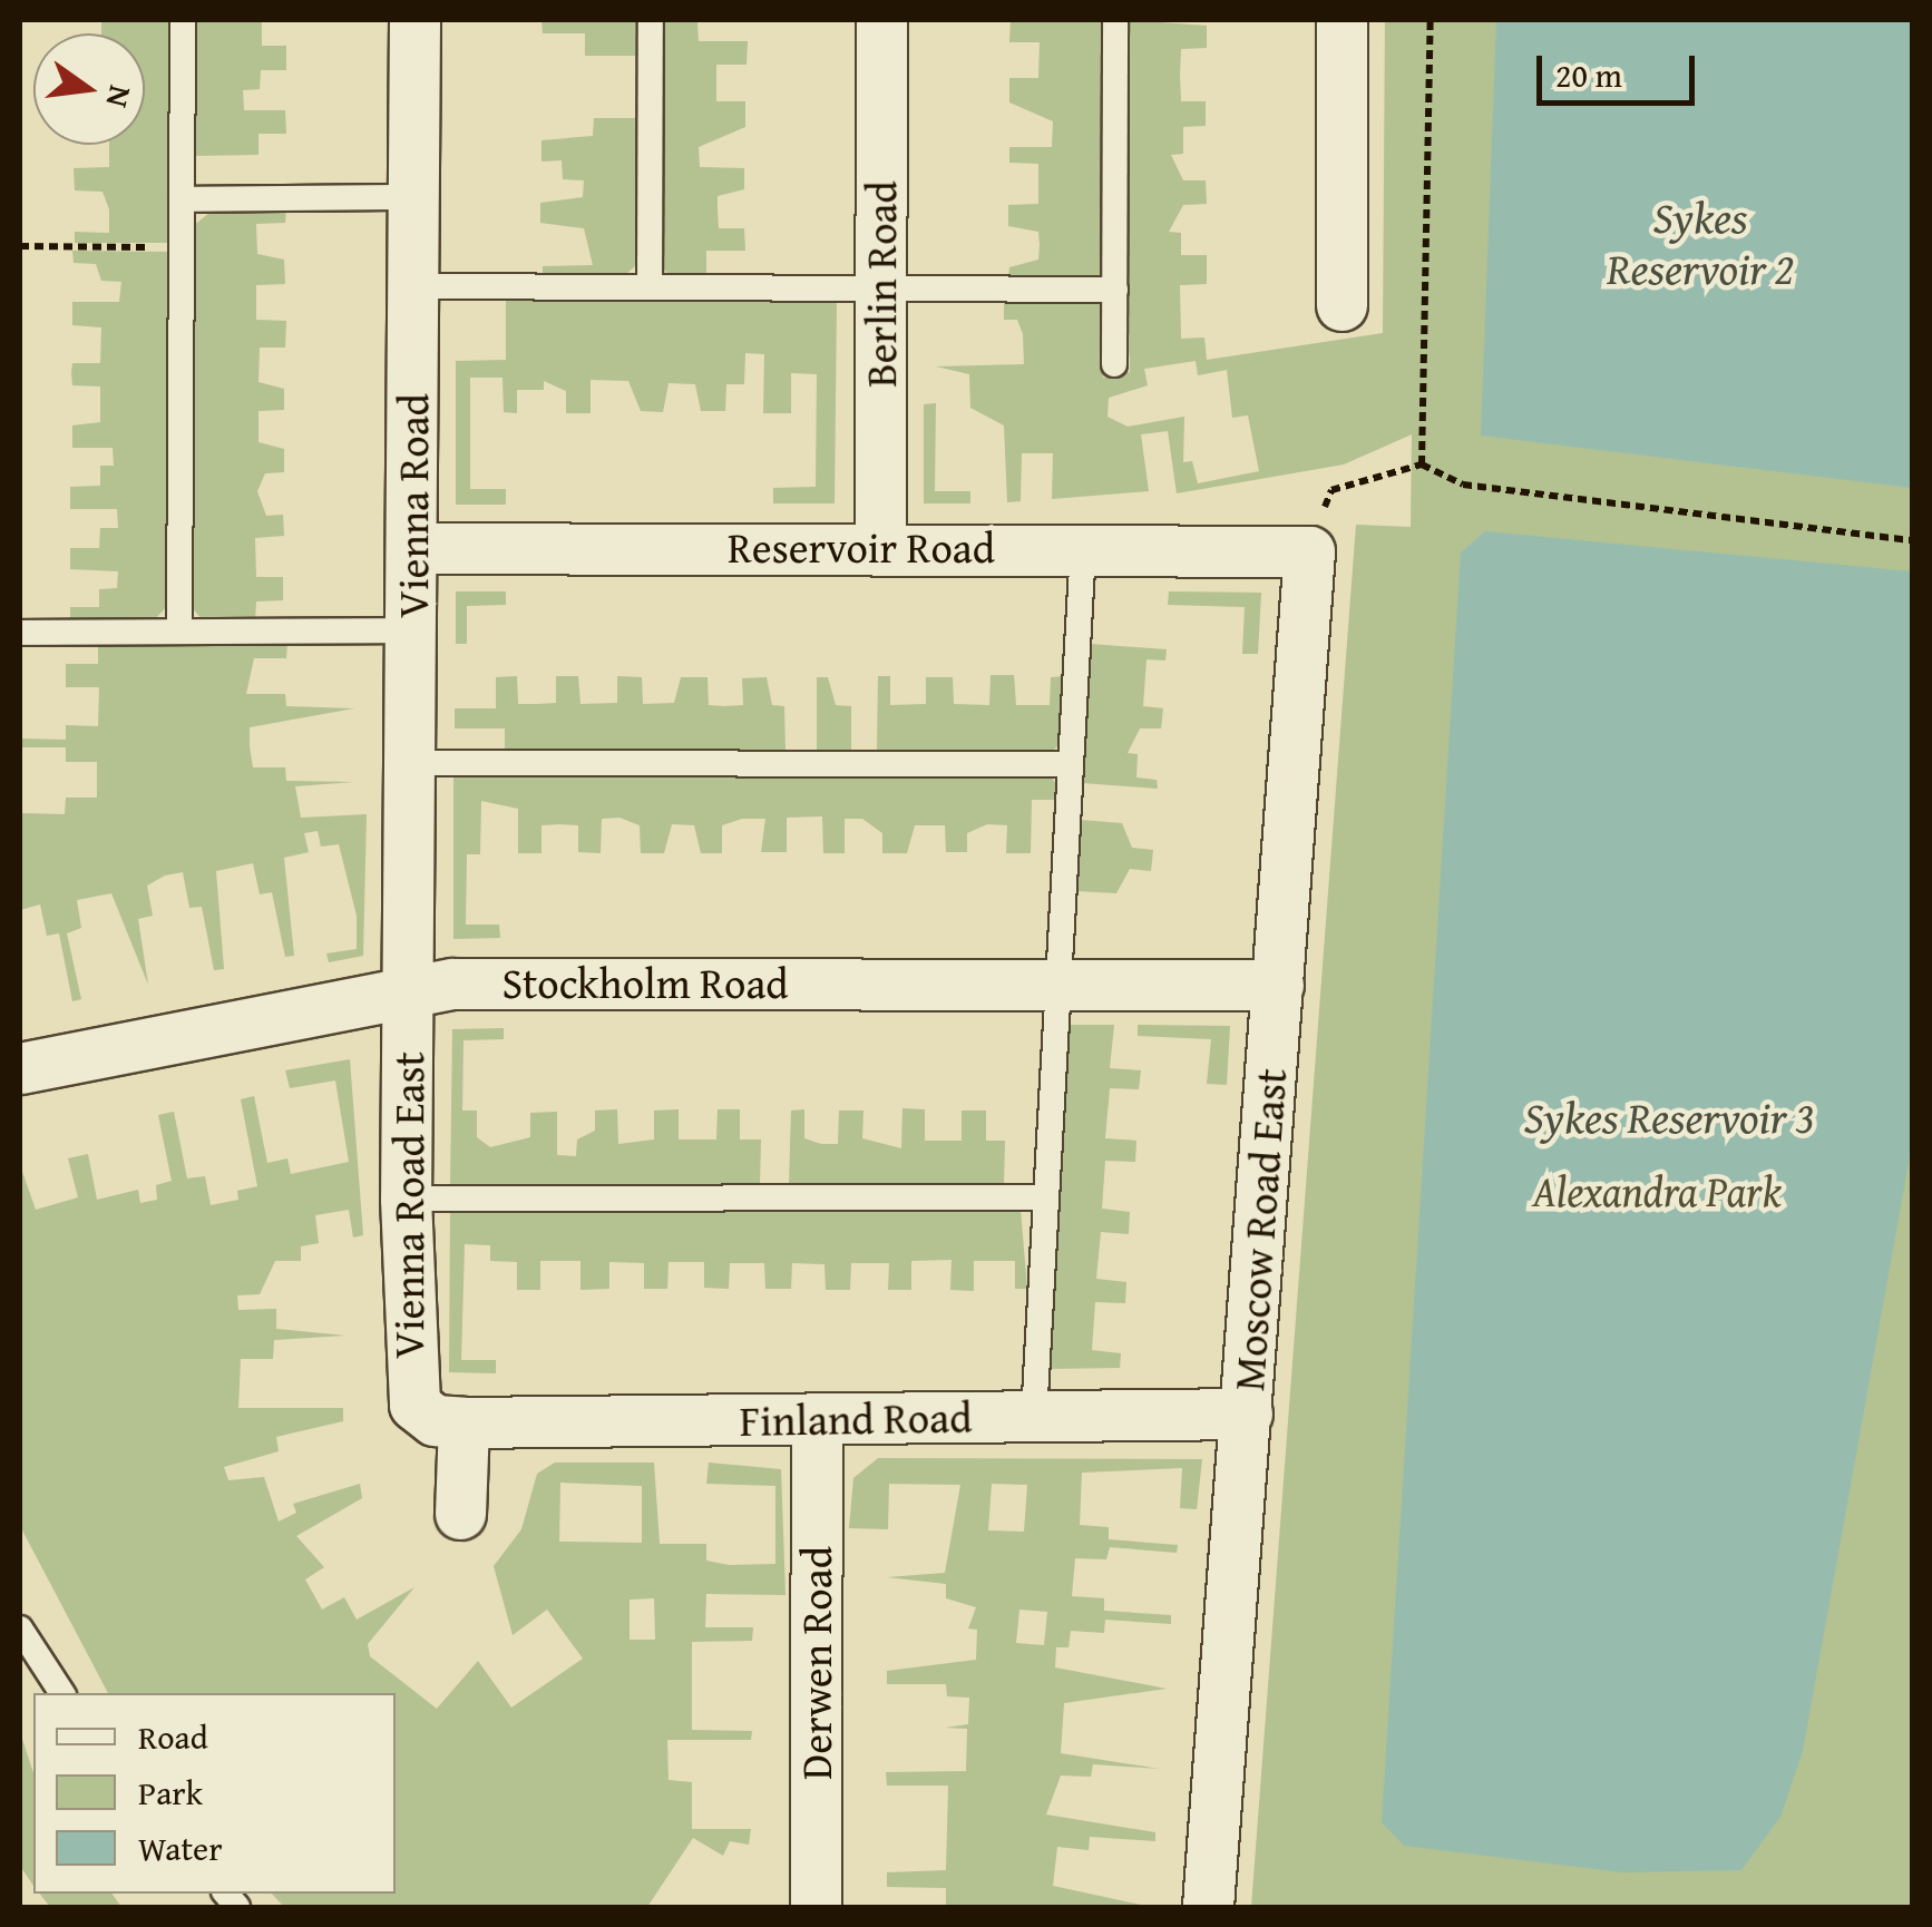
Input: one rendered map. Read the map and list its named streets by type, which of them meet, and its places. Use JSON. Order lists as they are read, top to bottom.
{
  "streets": {
    "street": [
      "Berlin Road",
      "Vienna Road",
      "Reservoir Road",
      "Stockholm Road",
      "Vienna Road East",
      "Moscow Road East",
      "Finland Road",
      "Derwen Road"
    ]
  },
  "crossings": [
    ["Berlin Road", "Reservoir Road"],
    ["Vienna Road", "Reservoir Road"],
    ["Vienna Road", "Stockholm Road"],
    ["Vienna Road", "Vienna Road East"],
    ["Reservoir Road", "Moscow Road East"],
    ["Stockholm Road", "Vienna Road East"],
    ["Stockholm Road", "Moscow Road East"],
    ["Vienna Road East", "Finland Road"],
    ["Moscow Road East", "Finland Road"],
    ["Finland Road", "Derwen Road"]
  ],
  "water": ["Sykes Reservoir 2", "Sykes Reservoir 3"],
  "parks": ["Alexandra Park"],
  "legend": ["Road", "Park", "Water"],
  "scale_bar": "20 m",
  "north": "right"
}
